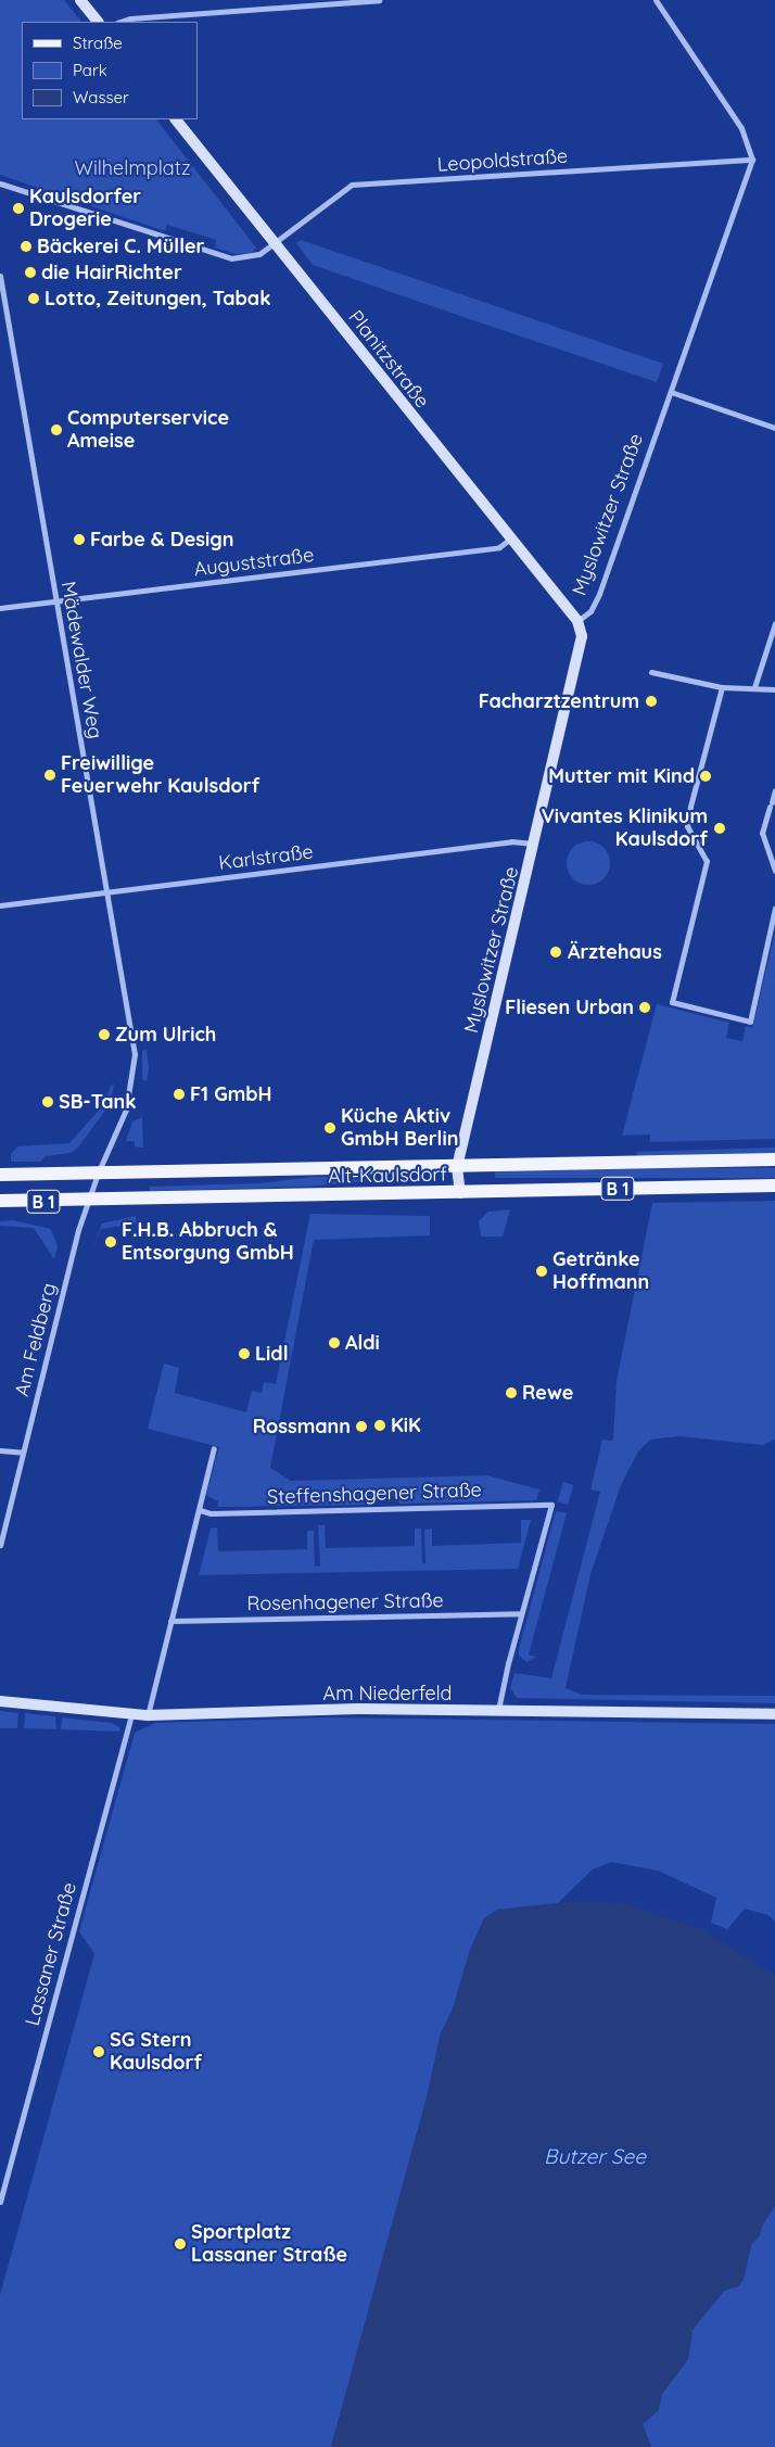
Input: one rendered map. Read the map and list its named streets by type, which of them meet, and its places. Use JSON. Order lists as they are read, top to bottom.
{
  "streets": {
    "main road": ["Alt-Kaulsdorf", "B 1"],
    "street": [
      "Leopoldstraße",
      "Planitzstraße",
      "Myslowitzer Straße",
      "Auguststraße",
      "Mädewalder Weg",
      "Karlstraße",
      "Am Feldberg",
      "Steffenshagener Straße",
      "Rosenhagener Straße",
      "Am Niederfeld",
      "Lassaner Straße"
    ]
  },
  "crossings": [
    ["Leopoldstraße", "Planitzstraße"],
    ["Leopoldstraße", "Myslowitzer Straße"],
    ["Planitzstraße", "Myslowitzer Straße"],
    ["Planitzstraße", "Auguststraße"],
    ["Myslowitzer Straße", "Karlstraße"],
    ["Myslowitzer Straße", "Alt-Kaulsdorf"],
    ["Auguststraße", "Mädewalder Weg"],
    ["Mädewalder Weg", "Karlstraße"],
    ["Mädewalder Weg", "Alt-Kaulsdorf"],
    ["Mädewalder Weg", "Am Feldberg"],
    ["Alt-Kaulsdorf", "Am Feldberg"],
    ["Steffenshagener Straße", "Rosenhagener Straße"],
    ["Am Niederfeld", "Lassaner Straße"]
  ],
  "water": ["Butzer See"],
  "parks": ["Wilhelmplatz"],
  "places": [
    "Kaulsdorfer Drogerie",
    "Bäckerei C. Müller",
    "die HairRichter",
    "Lotto, Zeitungen, Tabak",
    "Computerservice Ameise",
    "Farbe & Design",
    "Facharztzentrum",
    "Freiwillige Feuerwehr Kaulsdorf",
    "Mutter mit Kind",
    "Vivantes Klinikum Kaulsdorf",
    "Ärztehaus",
    "Fliesen Urban",
    "Zum Ulrich",
    "F1 GmbH",
    "SB-Tank",
    "Küche Aktiv GmbH Berlin",
    "F.H.B. Abbruch & Entsorgung GmbH",
    "Getränke Hoffmann",
    "Aldi",
    "Lidl",
    "Rewe",
    "KiK",
    "Rossmann",
    "SG Stern Kaulsdorf",
    "Sportplatz Lassaner Straße"
  ],
  "legend": ["Straße", "Park", "Wasser"]
}
